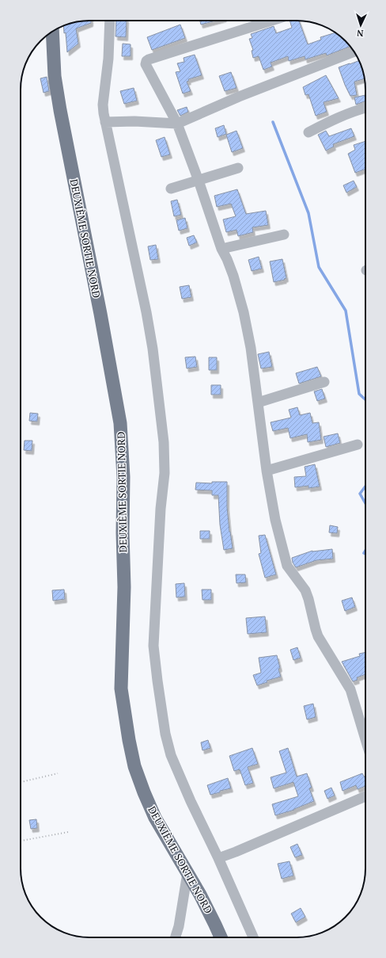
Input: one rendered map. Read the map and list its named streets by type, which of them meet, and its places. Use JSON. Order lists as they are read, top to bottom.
{
  "streets": {
    "main road": ["DEUXIÈME SORTIE NORD"]
  },
  "north": "bottom"
}
